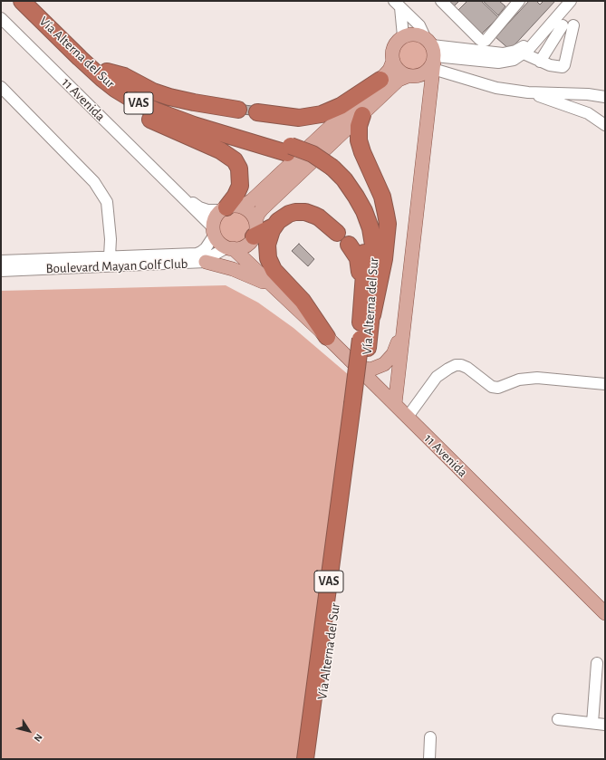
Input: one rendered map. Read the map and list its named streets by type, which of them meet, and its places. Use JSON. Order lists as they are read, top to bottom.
{
  "streets": {
    "highway": ["Vía Alterna del Sur", "VAS"],
    "main road": ["11 Avenida"],
    "street": ["Boulevard Mayan Golf Club"]
  },
  "crossings": [
    ["11 Avenida", "Boulevard Mayan Golf Club"]
  ],
  "north": "bottom right"
}
